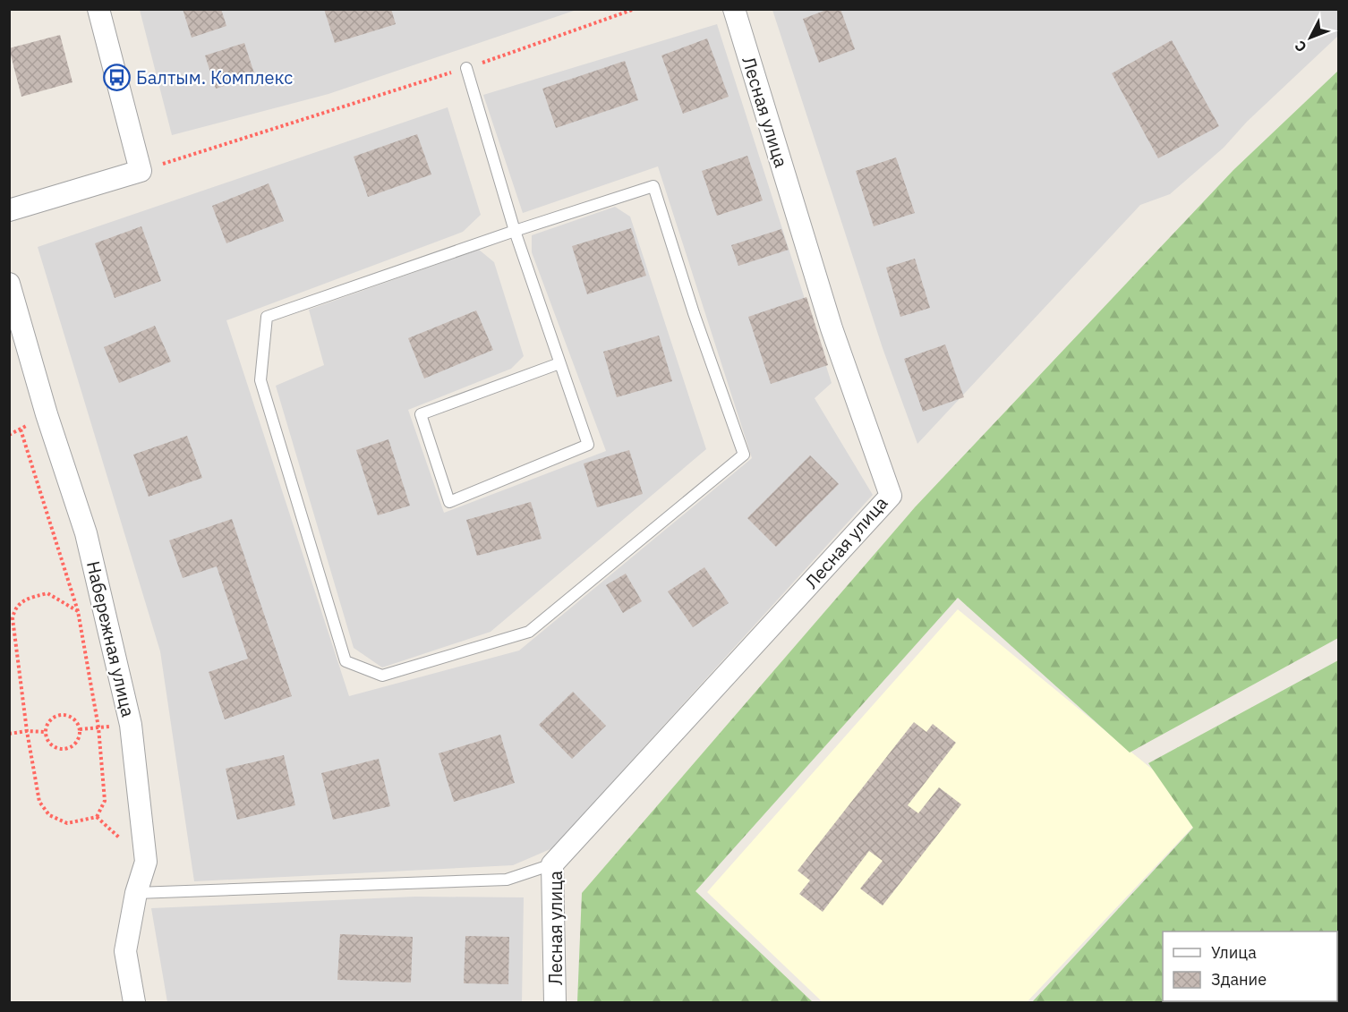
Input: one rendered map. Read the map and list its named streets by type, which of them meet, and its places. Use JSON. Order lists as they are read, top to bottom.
{
  "streets": {
    "street": ["Лесная улица", "Набережная улица"]
  },
  "places": {
    "bus stop": ["Балтым. Комплекс"]
  },
  "legend": ["Улица", "Здание"],
  "north": "bottom left"
}
